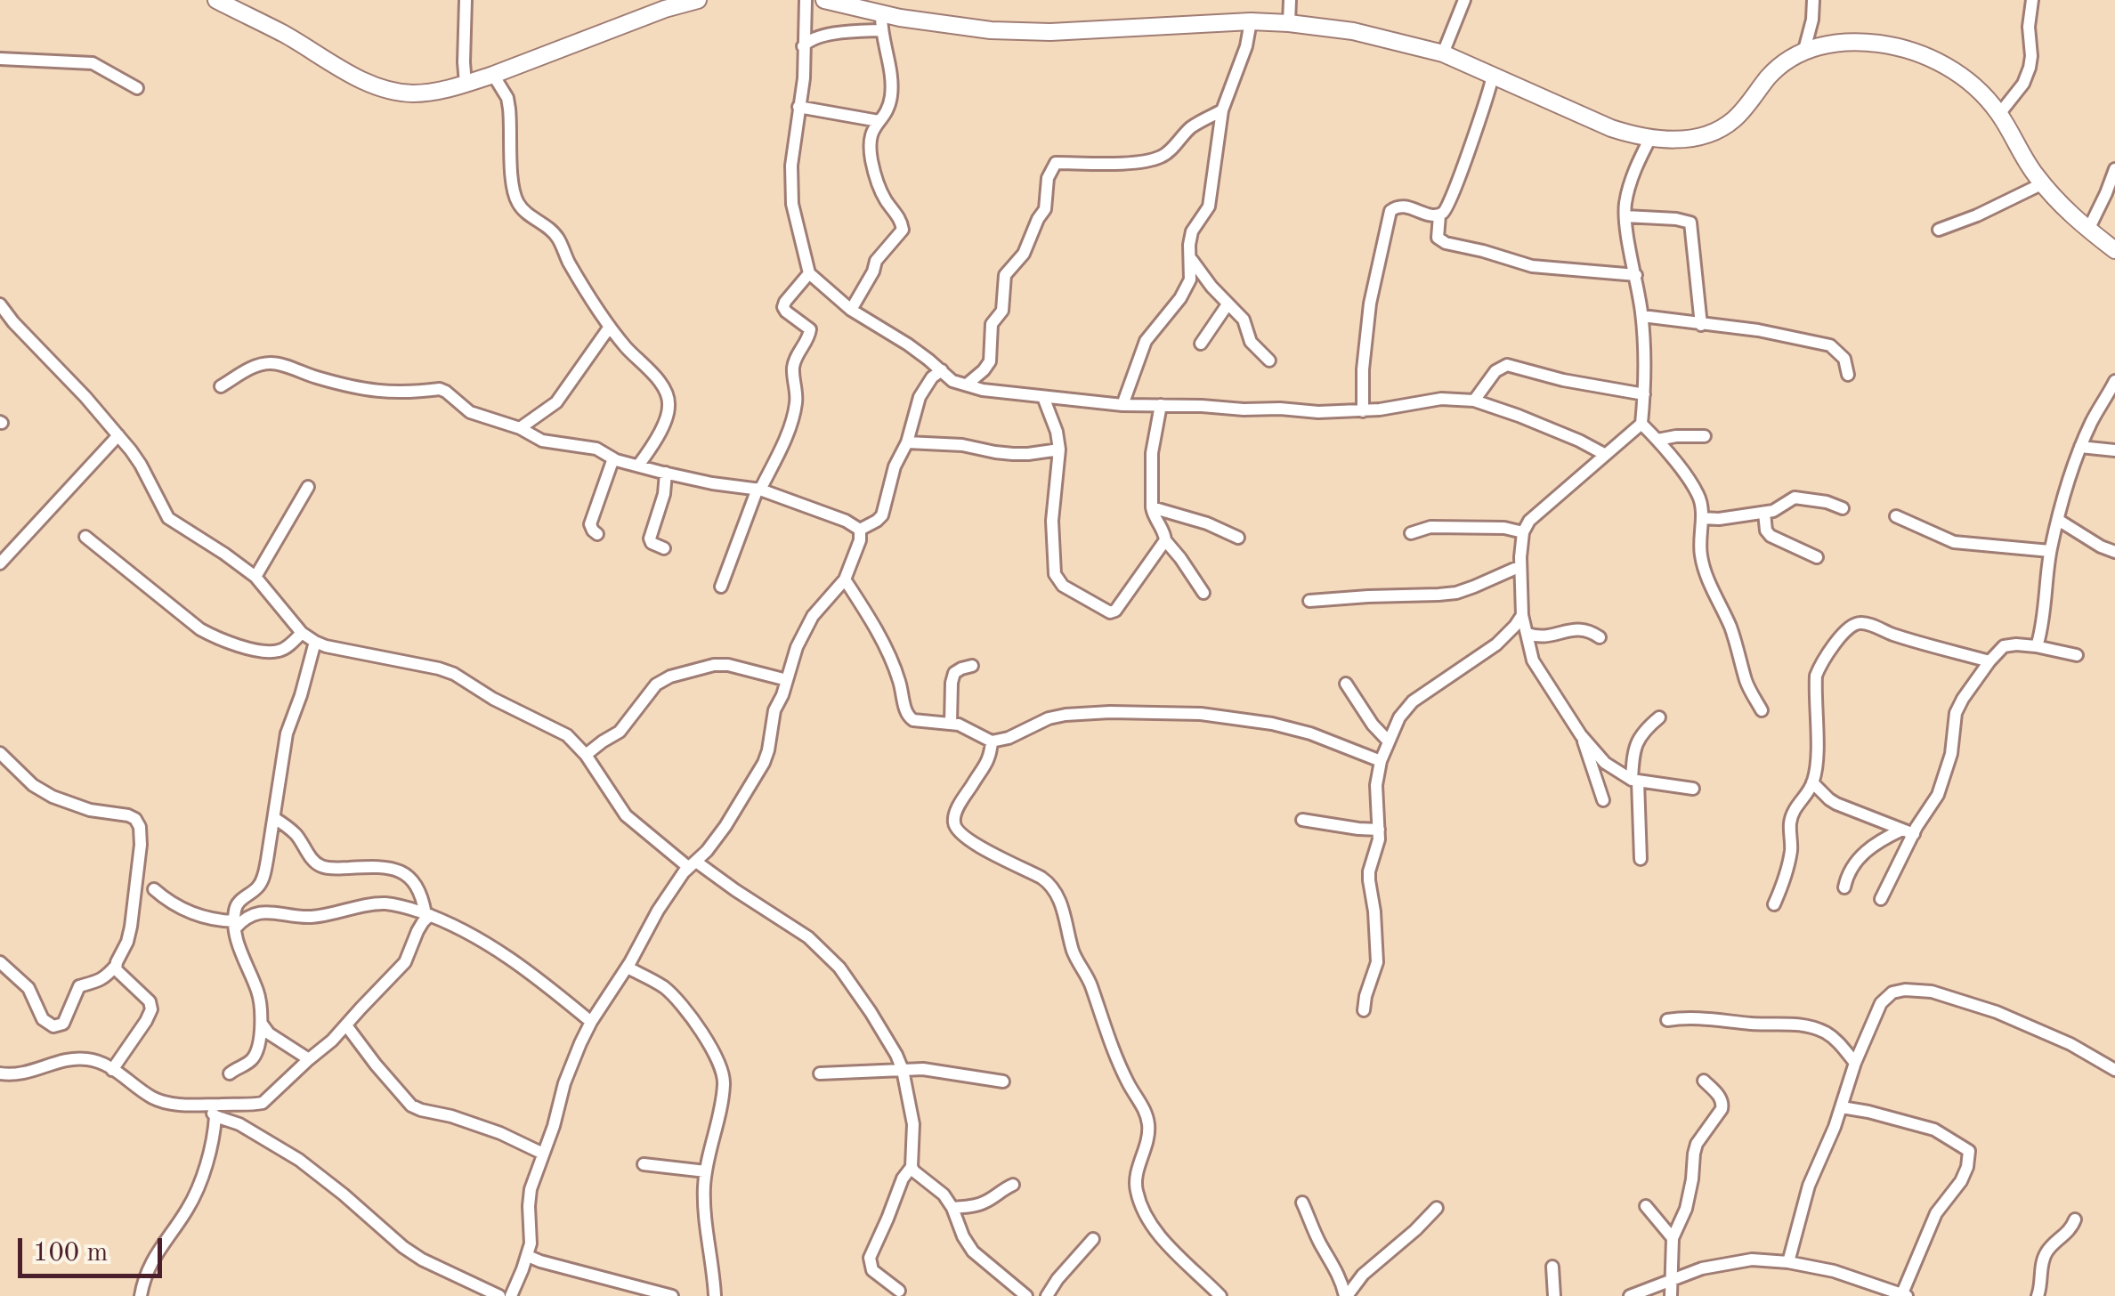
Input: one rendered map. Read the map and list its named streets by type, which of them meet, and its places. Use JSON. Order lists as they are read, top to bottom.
{
  "scale_bar": "100 m"
}
